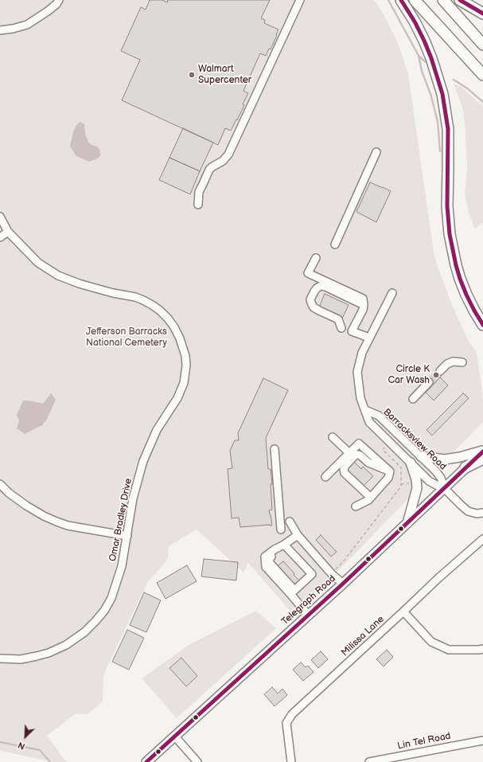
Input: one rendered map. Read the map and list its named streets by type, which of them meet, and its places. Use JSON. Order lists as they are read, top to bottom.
{
  "streets": {
    "main road": ["Telegraph Road"],
    "street": [
      "Barracksview Road",
      "Omar Bradley Drive",
      "Milissa Lane",
      "Lin Tel Road"
    ]
  },
  "crossings": [
    ["Barracksview Road", "Telegraph Road"]
  ],
  "parks": ["Jefferson Barracks National Cemetery"],
  "places": ["Walmart Supercenter", "Circle K Car Wash"],
  "north": "bottom left"
}
